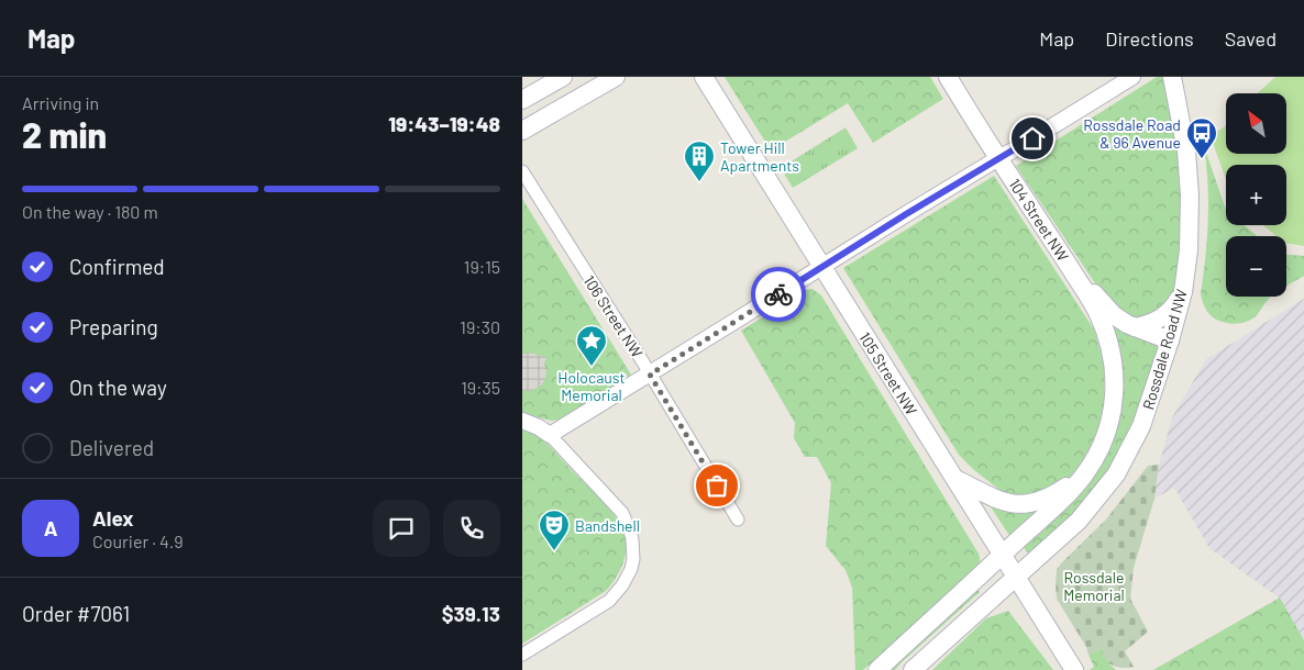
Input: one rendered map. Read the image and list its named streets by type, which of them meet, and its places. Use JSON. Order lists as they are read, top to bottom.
{
  "streets": {
    "main road": ["104 Street NW", "Rossdale Road NW", "105 Street NW"],
    "street": ["106 Street NW"]
  },
  "crossings": [
    ["Rossdale Road NW", "105 Street NW"]
  ],
  "parks": ["Rossdale Memorial"],
  "places": {
    "bus stop": ["Rossdale Road & 96 Avenue"],
    "building": ["Tower Hill Apartments"],
    "place": ["Holocaust Memorial"],
    "theatre": ["Bandshell"]
  },
  "north": "top left",
  "page": {
    "header": "Map",
    "nav": ["Map", "Directions", "Saved"],
    "heading": ["2 min", "Arriving in", "19:43–19:48"],
    "panel": [
      "Alex",
      "Courier · 4.9",
      "Order #7061",
      "$39.13"
    ],
    "map_buttons": ["+", "−"],
    "bar": "On the way · 180 m",
    "list": [
      ["Confirmed", "19:15"],
      ["Preparing", "19:30"],
      ["On the way", "19:35"],
      "Delivered"
    ],
    "round": "A"
  }
}
